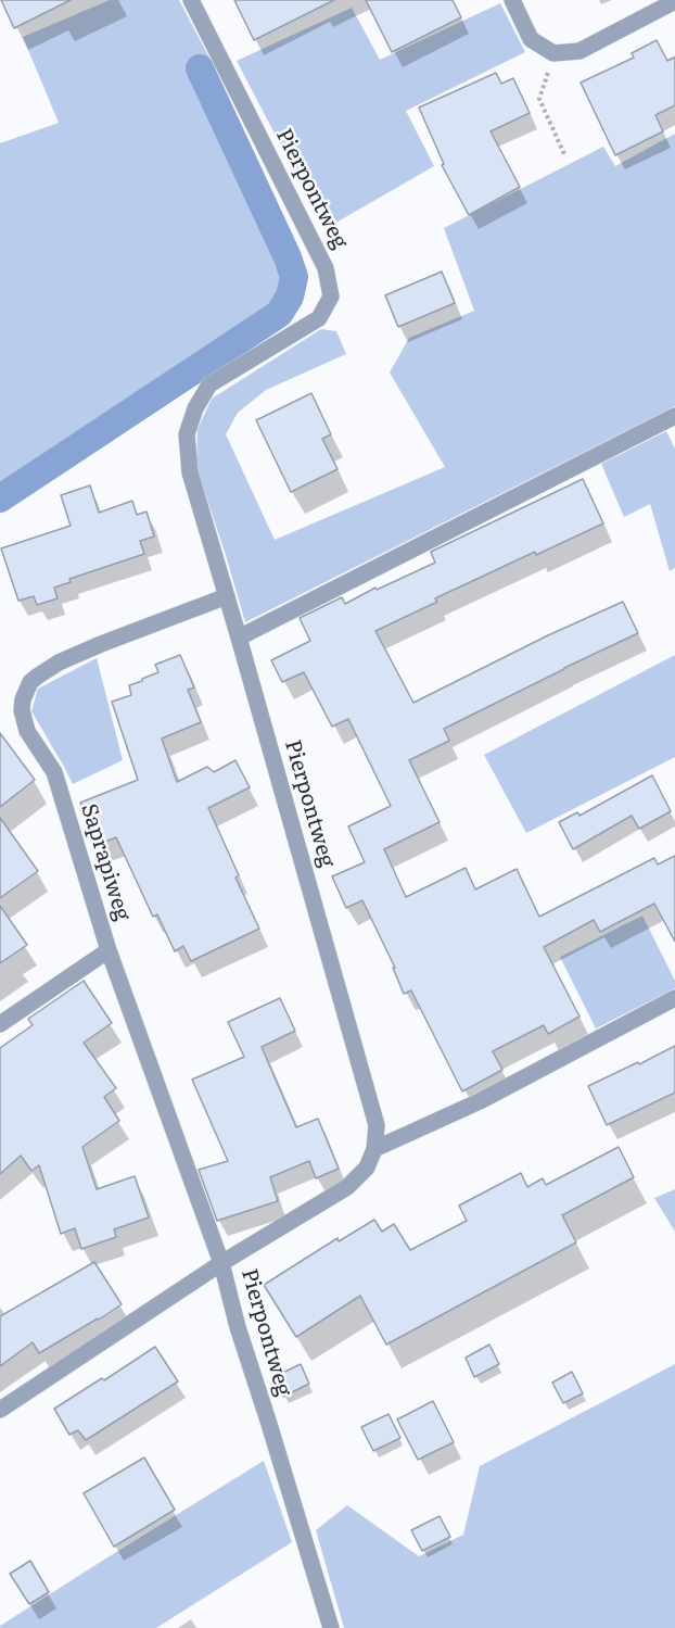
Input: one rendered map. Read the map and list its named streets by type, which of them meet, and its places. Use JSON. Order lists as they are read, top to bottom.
{
  "streets": {
    "street": ["Pierpontweg", "Saprapiweg"]
  },
  "crossings": [
    ["Pierpontweg", "Saprapiweg"]
  ]
}
